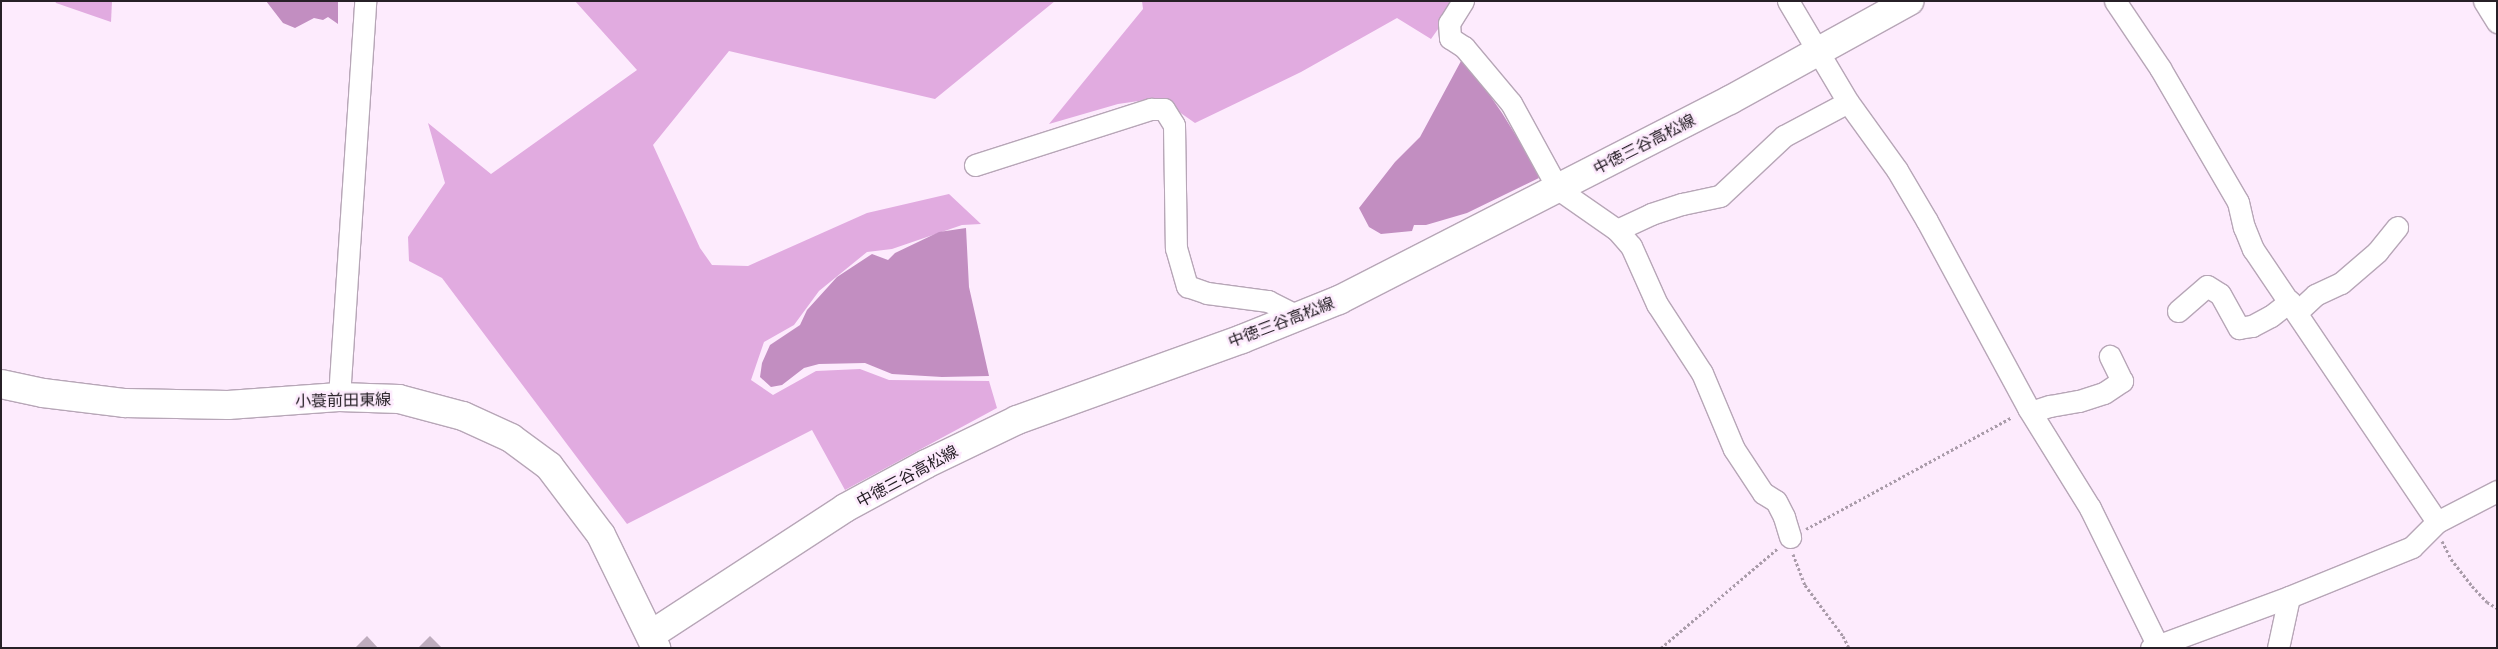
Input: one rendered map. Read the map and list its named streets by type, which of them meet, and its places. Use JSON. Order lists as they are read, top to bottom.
{
  "streets": {
    "main road": ["中徳三谷高松線", "小蓑前田東線"]
  },
  "crossings": [
    ["中徳三谷高松線", "小蓑前田東線"]
  ]
}
